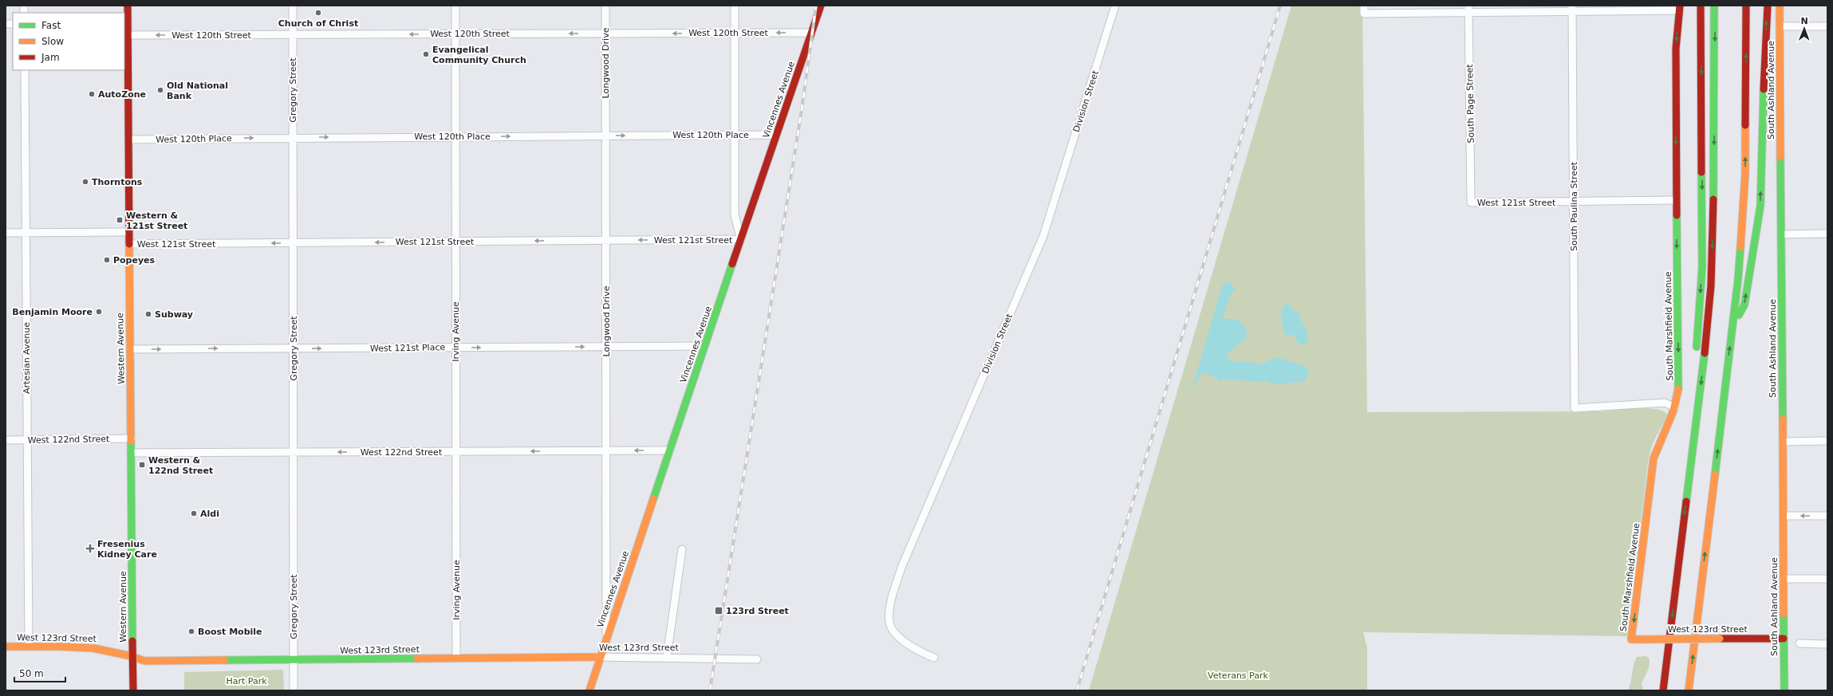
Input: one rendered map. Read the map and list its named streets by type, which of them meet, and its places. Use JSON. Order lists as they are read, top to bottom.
{
  "streets": {
    "main road": [
      "South Ashland Avenue",
      "Vincennes Avenue",
      "South Marshfield Avenue",
      "Western Avenue",
      "West 123rd Street"
    ],
    "street": [
      "West 120th Street",
      "Longwood Drive",
      "Gregory Street",
      "Division Street",
      "South Page Street",
      "West 120th Place",
      "West 121st Street",
      "South Paulina Street",
      "Irving Avenue",
      "West 121st Place",
      "Artesian Avenue",
      "West 122nd Street"
    ]
  },
  "crossings": [
    ["West 120th Street", "Longwood Drive"],
    ["West 120th Street", "Gregory Street"],
    ["West 120th Street", "Vincennes Avenue"],
    ["West 120th Street", "Irving Avenue"],
    ["West 120th Street", "Western Avenue"],
    ["Longwood Drive", "Vincennes Avenue"],
    ["Longwood Drive", "West 120th Place"],
    ["Longwood Drive", "West 121st Street"],
    ["Longwood Drive", "West 121st Place"],
    ["Longwood Drive", "West 122nd Street"],
    ["Gregory Street", "West 120th Place"],
    ["Gregory Street", "West 121st Street"],
    ["Gregory Street", "West 121st Place"],
    ["Gregory Street", "West 122nd Street"],
    ["Gregory Street", "West 123rd Street"],
    ["South Ashland Avenue", "West 123rd Street"],
    ["Vincennes Avenue", "West 120th Place"],
    ["Vincennes Avenue", "West 121st Street"],
    ["Vincennes Avenue", "West 121st Place"],
    ["Vincennes Avenue", "West 122nd Street"],
    ["Vincennes Avenue", "West 123rd Street"],
    ["South Page Street", "West 121st Street"],
    ["West 120th Place", "Irving Avenue"],
    ["West 120th Place", "Western Avenue"],
    ["West 121st Street", "South Paulina Street"],
    ["West 121st Street", "South Marshfield Avenue"],
    ["West 121st Street", "Irving Avenue"],
    ["West 121st Street", "Western Avenue"],
    ["West 121st Street", "Artesian Avenue"],
    ["South Paulina Street", "South Marshfield Avenue"],
    ["South Marshfield Avenue", "West 123rd Street"],
    ["Irving Avenue", "West 121st Place"],
    ["Irving Avenue", "West 122nd Street"],
    ["Irving Avenue", "West 123rd Street"],
    ["West 121st Place", "Western Avenue"],
    ["Western Avenue", "West 122nd Street"],
    ["Western Avenue", "West 123rd Street"],
    ["Artesian Avenue", "West 122nd Street"],
    ["Artesian Avenue", "West 123rd Street"]
  ],
  "one_way": [
    "West 120th Street",
    "West 120th Place",
    "West 121st Street",
    "West 121st Place",
    "West 122nd Street"
  ],
  "parks": ["Veterans Park", "Hart Park"],
  "places": {
    "other": [
      "Church of Christ",
      "Evangelical Community Church",
      "Old National Bank",
      "AutoZone",
      "Thorntons",
      "Popeyes",
      "Benjamin Moore",
      "Subway",
      "Aldi",
      "Boost Mobile"
    ],
    "transit": ["Western & 121st Street", "Western & 122nd Street", "123rd Street"],
    "health": ["Fresenius Kidney Care"]
  },
  "legend": ["Fast", "Slow", "Jam"],
  "scale_bar": "50 m",
  "north": "top"
}
